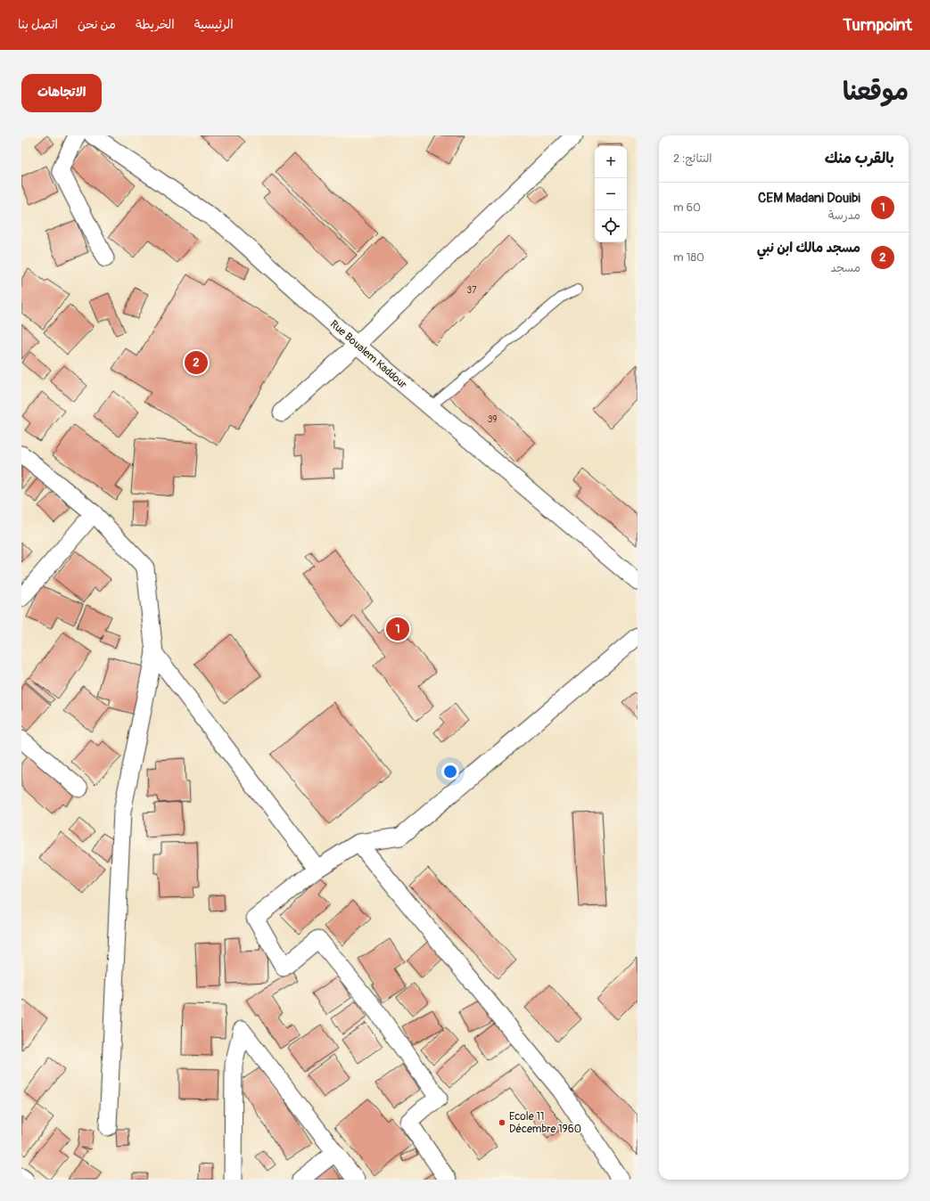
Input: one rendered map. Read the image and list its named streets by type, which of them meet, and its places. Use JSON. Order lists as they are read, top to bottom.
{
  "streets": {
    "street": ["Rue Boualem Kaddour"]
  },
  "places": ["Ecole 11 Décembre 1960"],
  "house_numbers": ["37", "39"],
  "page": {
    "header": "Turnpoint",
    "nav": [
      "الرئيسية",
      "الخريطة",
      "من نحن",
      "اتصل بنا"
    ],
    "title": "موقعنا",
    "buttons": "الاتجاهات",
    "heading": ["بالقرب منك", "النتائج: 2"],
    "map_buttons": ["+", "−"],
    "list": [
      {
        "mark": "1",
        "name": "CEM Madani Douibi",
        "note": "مدرسة",
        "value": "60 m"
      },
      {
        "mark": "2",
        "name": "مسجد مالك ابن نبي",
        "note": "مسجد",
        "value": "180 m"
      }
    ],
    "pins": ["2", "1"]
  }
}
